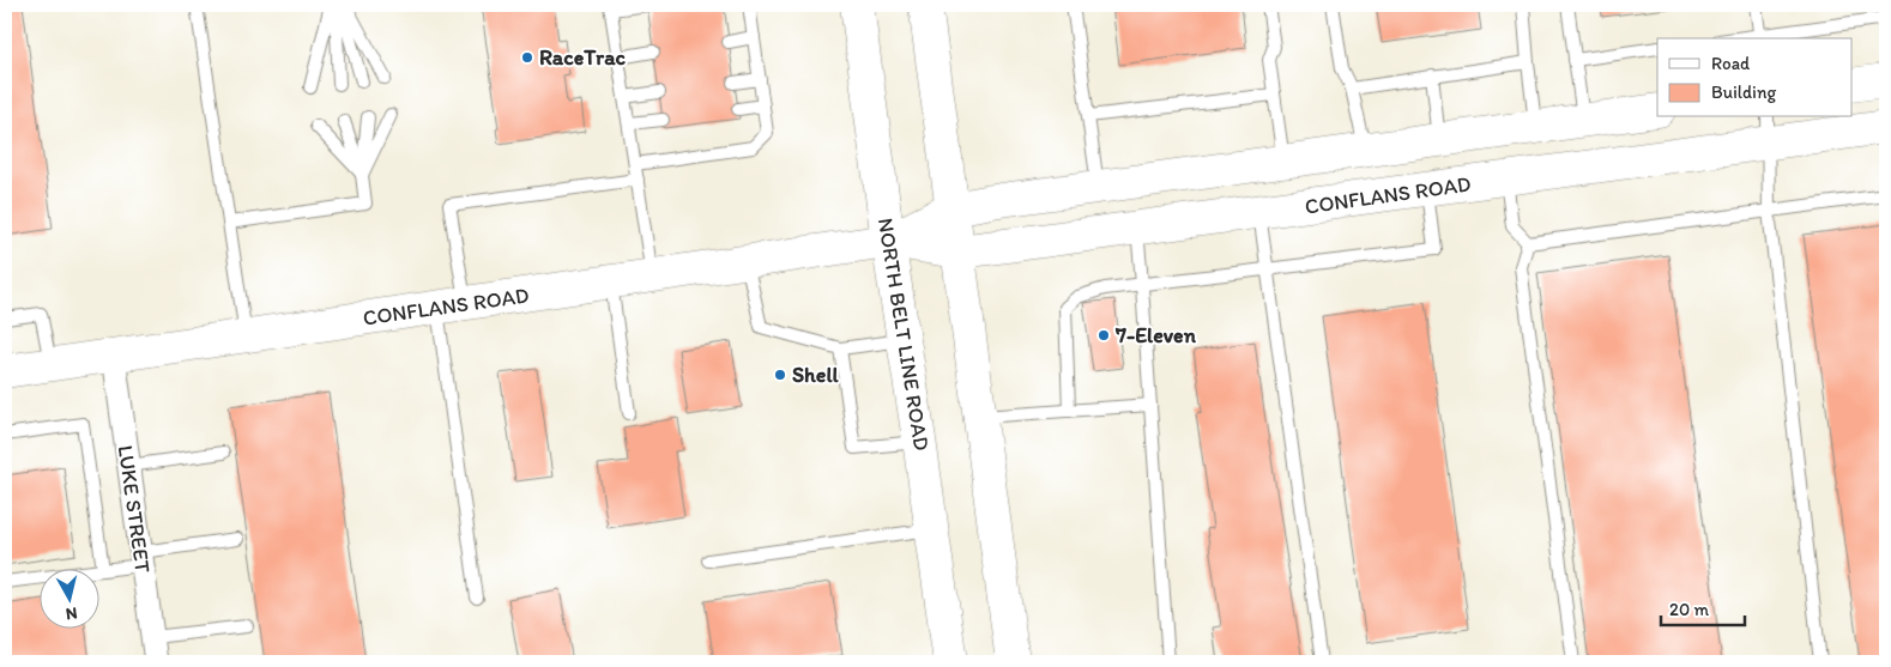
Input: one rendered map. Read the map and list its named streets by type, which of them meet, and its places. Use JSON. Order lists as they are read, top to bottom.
{
  "streets": {
    "main road": ["CONFLANS ROAD", "NORTH BELT LINE ROAD"],
    "street": ["LUKE STREET"]
  },
  "crossings": [
    ["CONFLANS ROAD", "NORTH BELT LINE ROAD"],
    ["CONFLANS ROAD", "LUKE STREET"]
  ],
  "places": ["RaceTrac", "7-Eleven", "Shell"],
  "legend": ["Road", "Building"],
  "scale_bar": "20 m",
  "north": "bottom"
}
